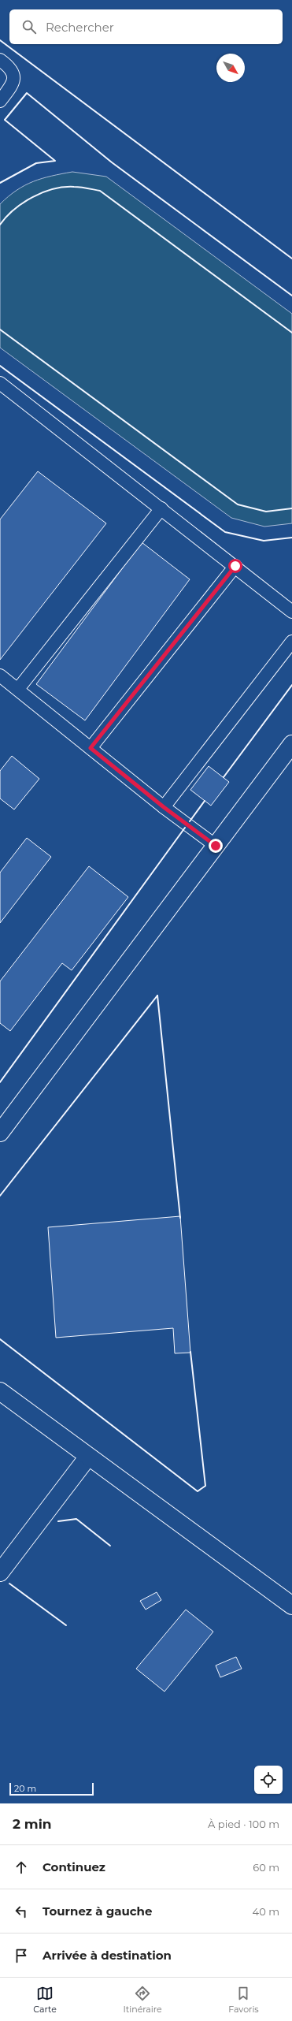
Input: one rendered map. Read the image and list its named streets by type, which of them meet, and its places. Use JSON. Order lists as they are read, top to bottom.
{
  "scale_bar": "20 m",
  "north": "bottom right",
  "page": {
    "search": "Rechercher",
    "scale": "20 m",
    "heading": ["2 min", "À pied · 100 m"],
    "list": [
      ["Continuez", "60 m"],
      ["Tournez à gauche", "40 m"],
      "Arrivée à destination"
    ],
    "nav": ["Carte", "Itinéraire", "Favoris"]
  }
}
